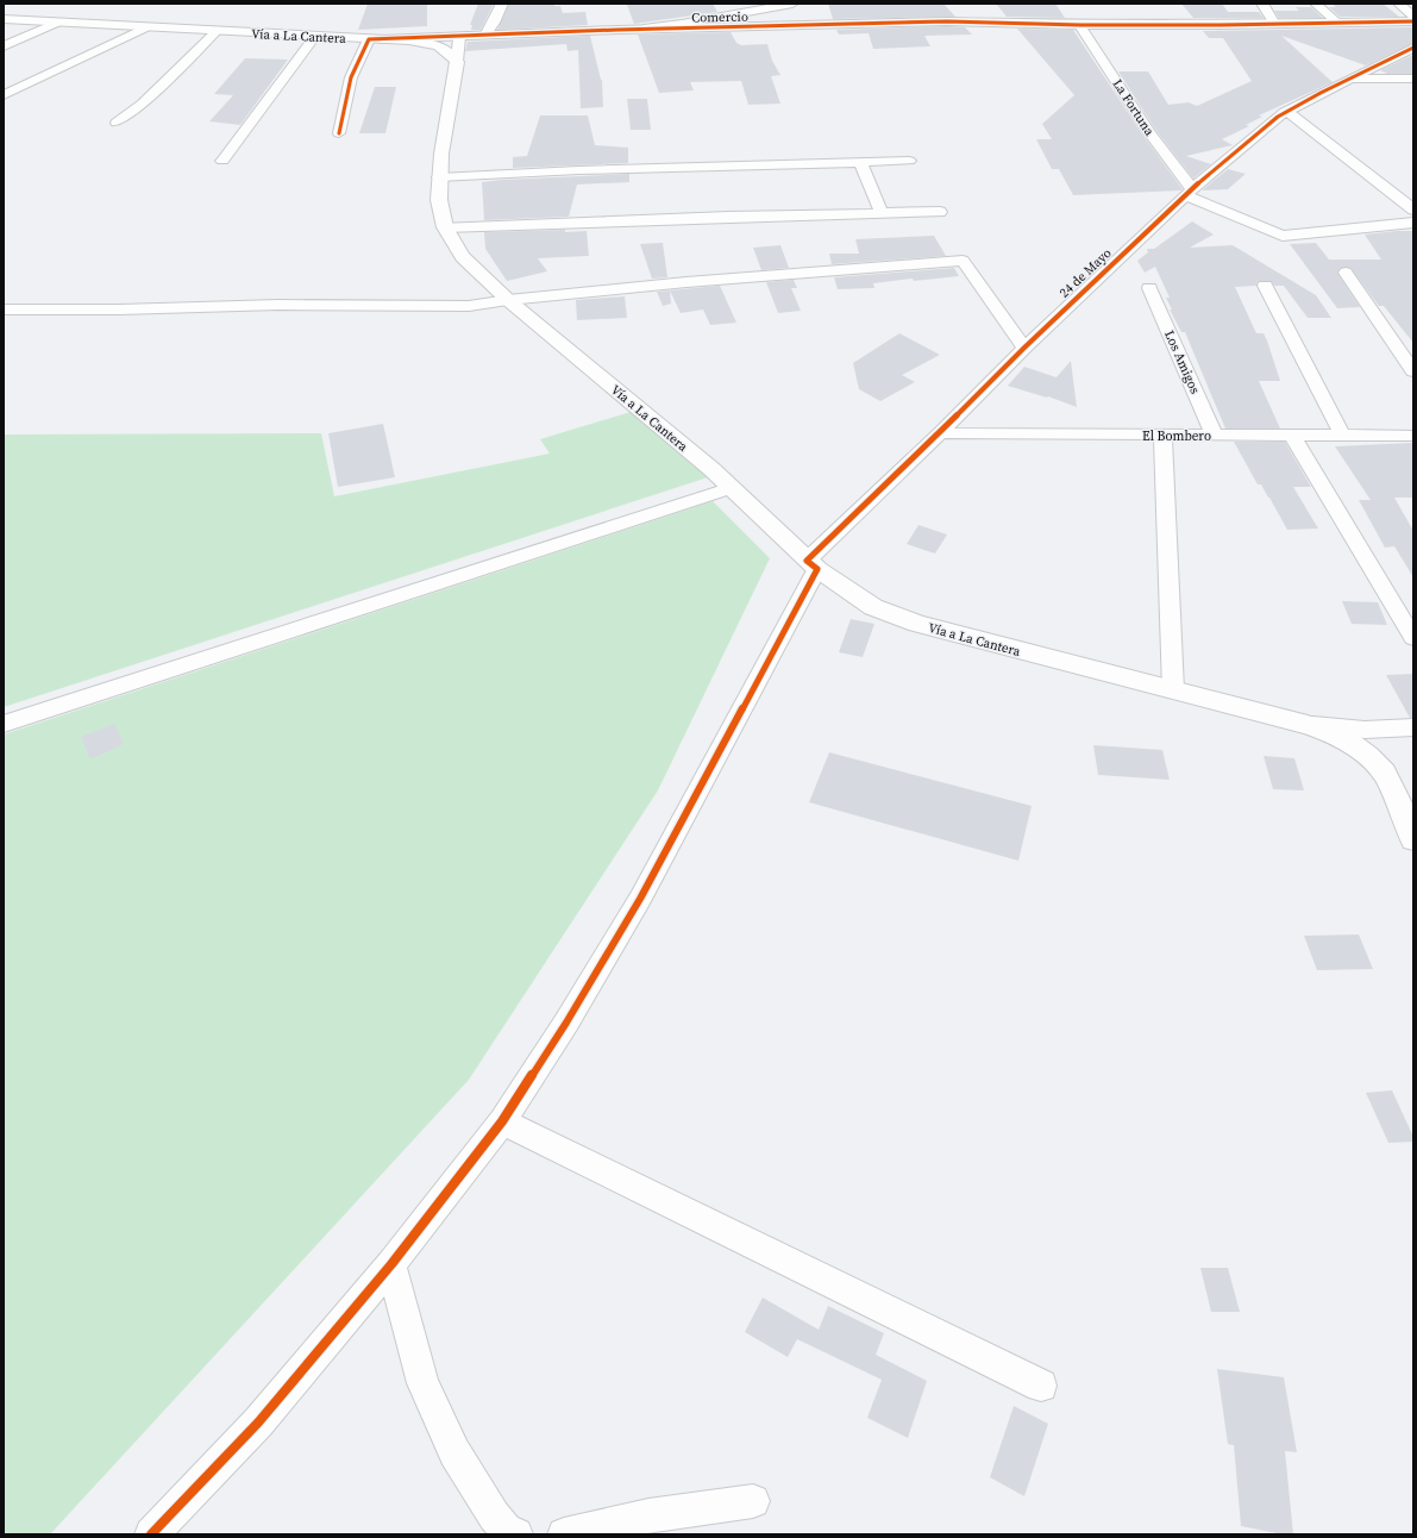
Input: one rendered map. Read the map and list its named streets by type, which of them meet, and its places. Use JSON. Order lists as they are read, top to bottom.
{
  "streets": {
    "main road": ["Comercio", "Vía a La Cantera"],
    "street": [
      "La Fortuna",
      "24 de Mayo",
      "Los Amigos",
      "El Bombero"
    ]
  },
  "crossings": [
    ["Comercio", "Vía a La Cantera"],
    ["Comercio", "La Fortuna"],
    ["Vía a La Cantera", "24 de Mayo"],
    ["La Fortuna", "24 de Mayo"],
    ["24 de Mayo", "El Bombero"],
    ["Los Amigos", "El Bombero"]
  ]
}
